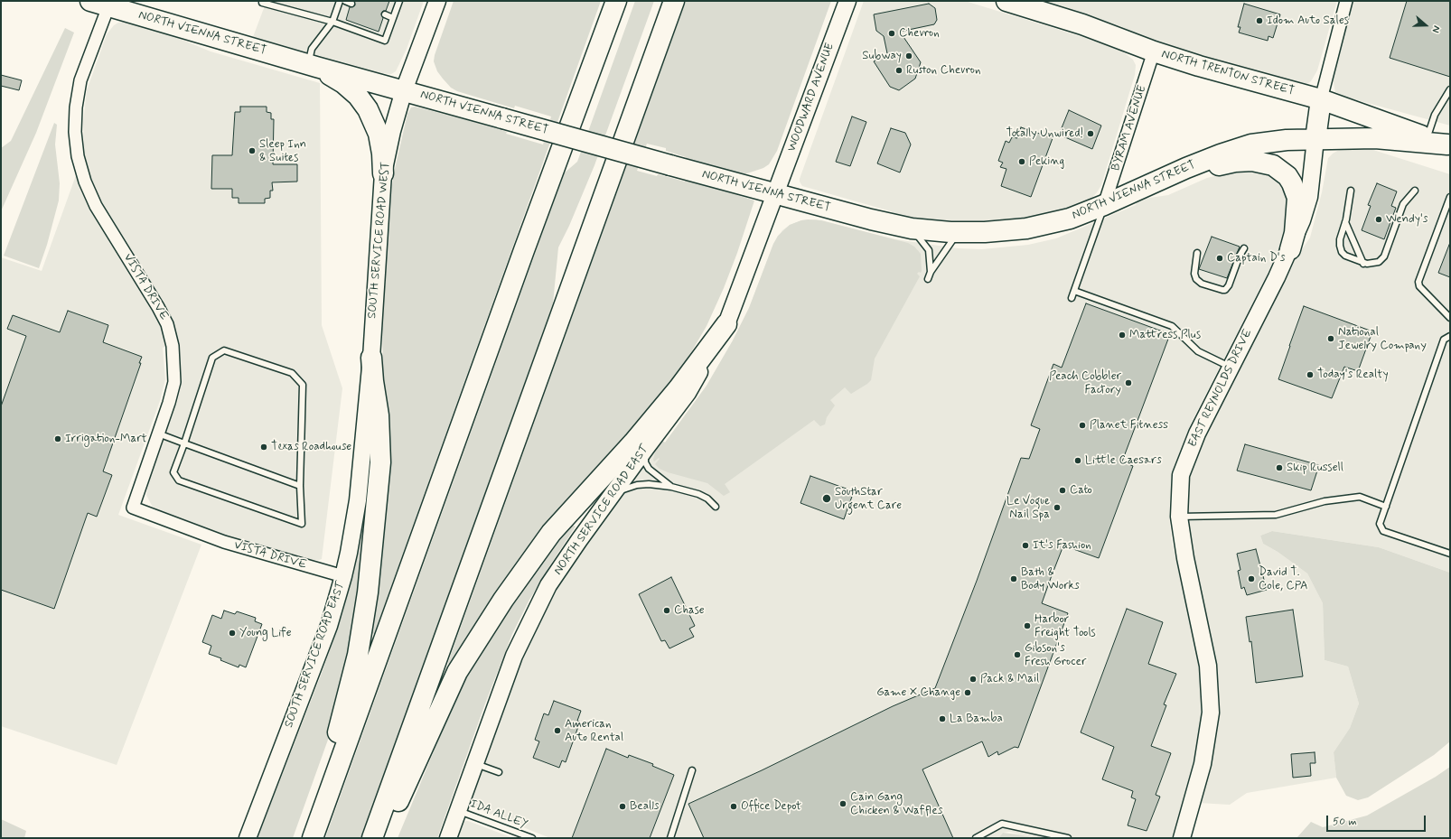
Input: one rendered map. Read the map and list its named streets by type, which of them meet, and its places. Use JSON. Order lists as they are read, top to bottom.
{
  "streets": {
    "highway": ["NORTH VIENNA STREET", "NORTH TRENTON STREET"],
    "main road": [
      "WOODWARD AVENUE",
      "SOUTH SERVICE ROAD WEST",
      "EAST REYNOLDS DRIVE",
      "NORTH SERVICE ROAD EAST",
      "SOUTH SERVICE ROAD EAST"
    ],
    "street": ["BYRAM AVENUE", "VISTA DRIVE"],
    "lane": ["IDA ALLEY"]
  },
  "crossings": [
    ["NORTH VIENNA STREET", "NORTH TRENTON STREET"],
    ["NORTH VIENNA STREET", "WOODWARD AVENUE"],
    ["NORTH VIENNA STREET", "BYRAM AVENUE"],
    ["NORTH VIENNA STREET", "SOUTH SERVICE ROAD WEST"],
    ["NORTH VIENNA STREET", "VISTA DRIVE"],
    ["NORTH VIENNA STREET", "EAST REYNOLDS DRIVE"],
    ["NORTH VIENNA STREET", "NORTH SERVICE ROAD EAST"],
    ["NORTH TRENTON STREET", "BYRAM AVENUE"],
    ["WOODWARD AVENUE", "NORTH SERVICE ROAD EAST"],
    ["SOUTH SERVICE ROAD WEST", "SOUTH SERVICE ROAD EAST"],
    ["VISTA DRIVE", "SOUTH SERVICE ROAD EAST"],
    ["NORTH SERVICE ROAD EAST", "IDA ALLEY"]
  ],
  "places": [
    "Idom Auto Sales",
    "Chevron",
    "Subway",
    "Ruston Chevron",
    "Totally Unwired!",
    "Sleep Inn & Suites",
    "Peking",
    "Wendy's",
    "Captain D's",
    "Mattress Plus",
    "National Jewelry Company",
    "Today's Realty",
    "Peach Cobbler Factory",
    "Planet Fitness",
    "Irrigation-Mart",
    "Texas Roadhouse",
    "Little Caesars",
    "Skip Russell",
    "Cato",
    "SouthStar Urgent Care",
    "Le Vogue Nail Spa",
    "It's Fashion",
    "Bath & Body Works",
    "David T. Cole, CPA",
    "Chase",
    "Harbor Freight Tools",
    "Young Life",
    "Gibson's Fresh Grocer",
    "Pack & Mail",
    "Game X Change",
    "La Bamba",
    "American Auto Rental",
    "Cain Gang Chicken & Waffles",
    "Bealls",
    "Office Depot"
  ],
  "scale_bar": "50 m",
  "north": "right"
}
